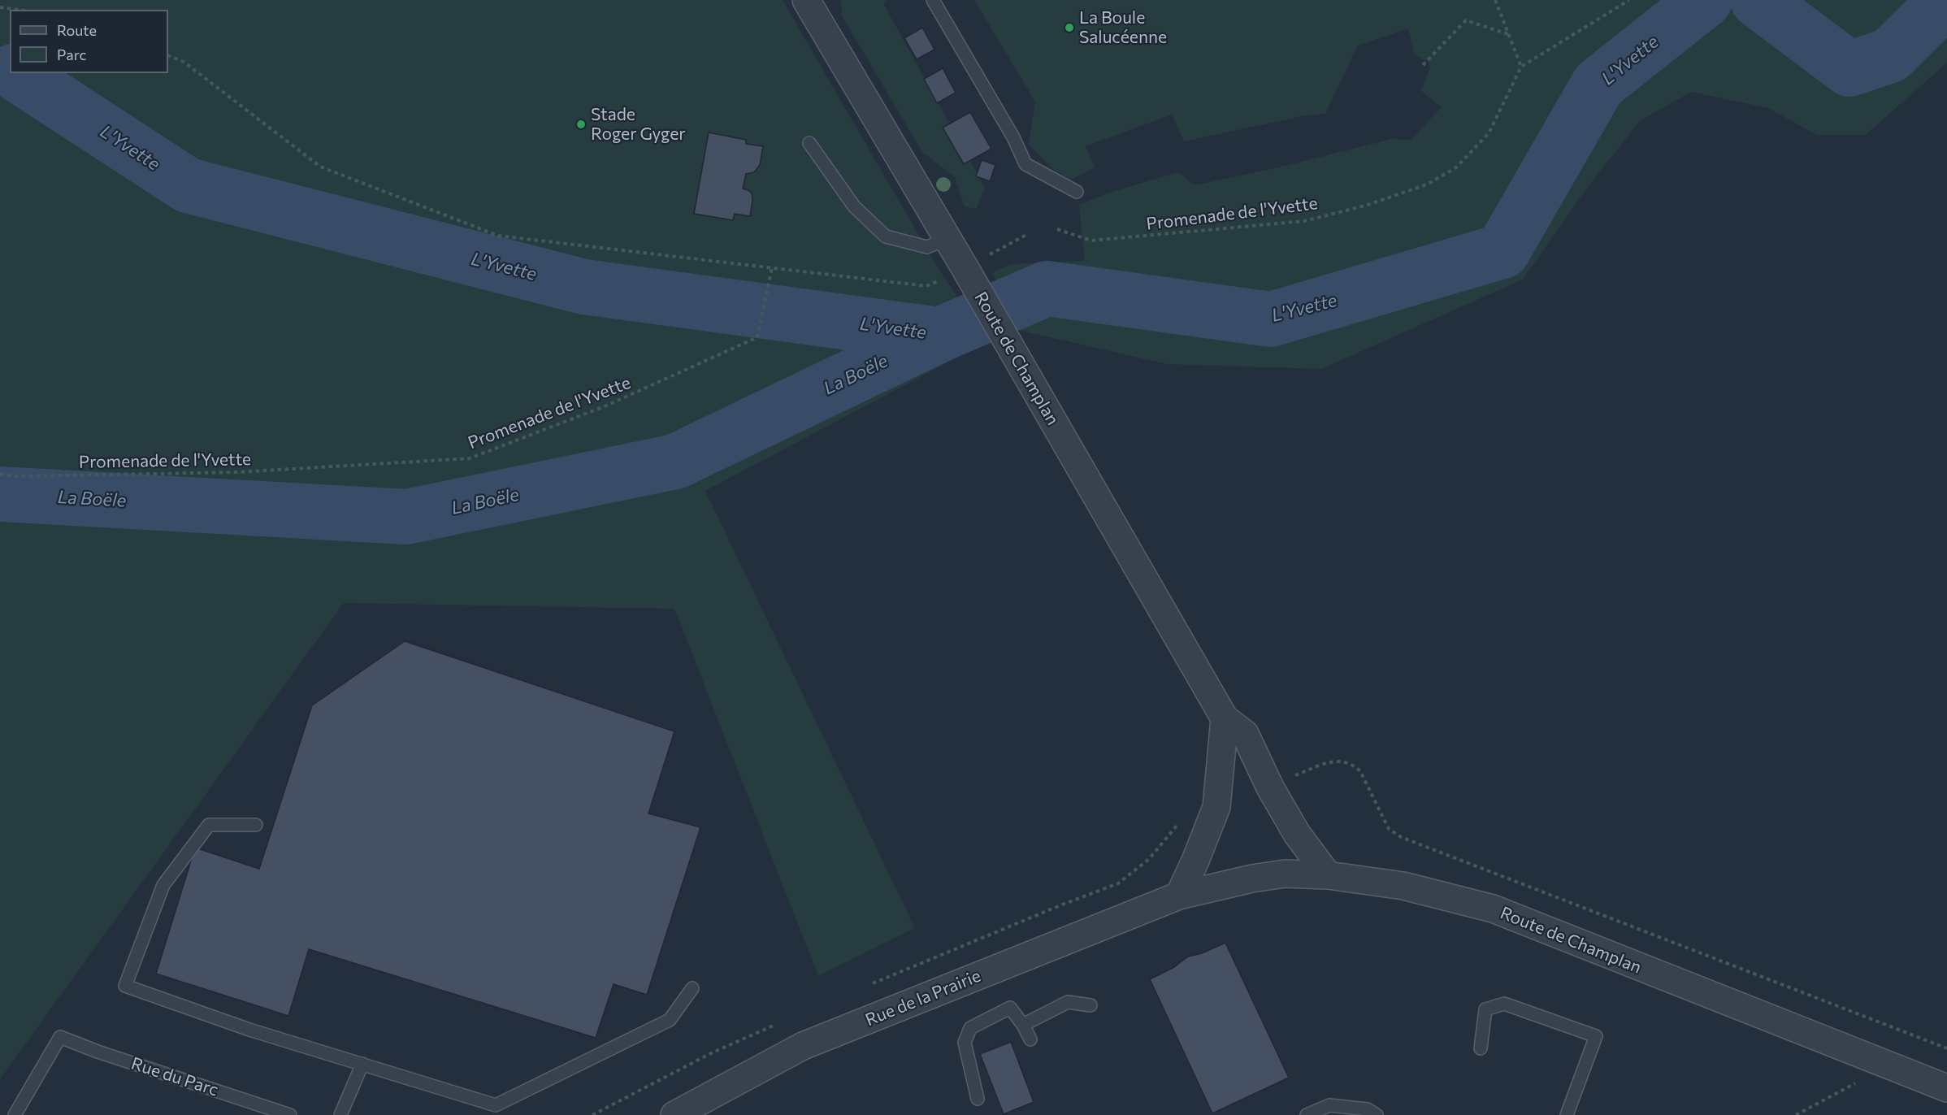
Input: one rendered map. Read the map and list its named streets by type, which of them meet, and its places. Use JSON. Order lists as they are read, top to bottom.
{
  "streets": {
    "street": ["Route de Champlan", "Rue de la Prairie"],
    "lane": ["Rue du Parc"],
    "path": ["Promenade de l'Yvette"]
  },
  "crossings": [
    ["Route de Champlan", "Rue de la Prairie"]
  ],
  "water": ["L'Yvette", "La Boële"],
  "places": ["La Boule Salucéenne", "Stade Roger Gyger"],
  "legend": ["Route", "Parc"]
}
